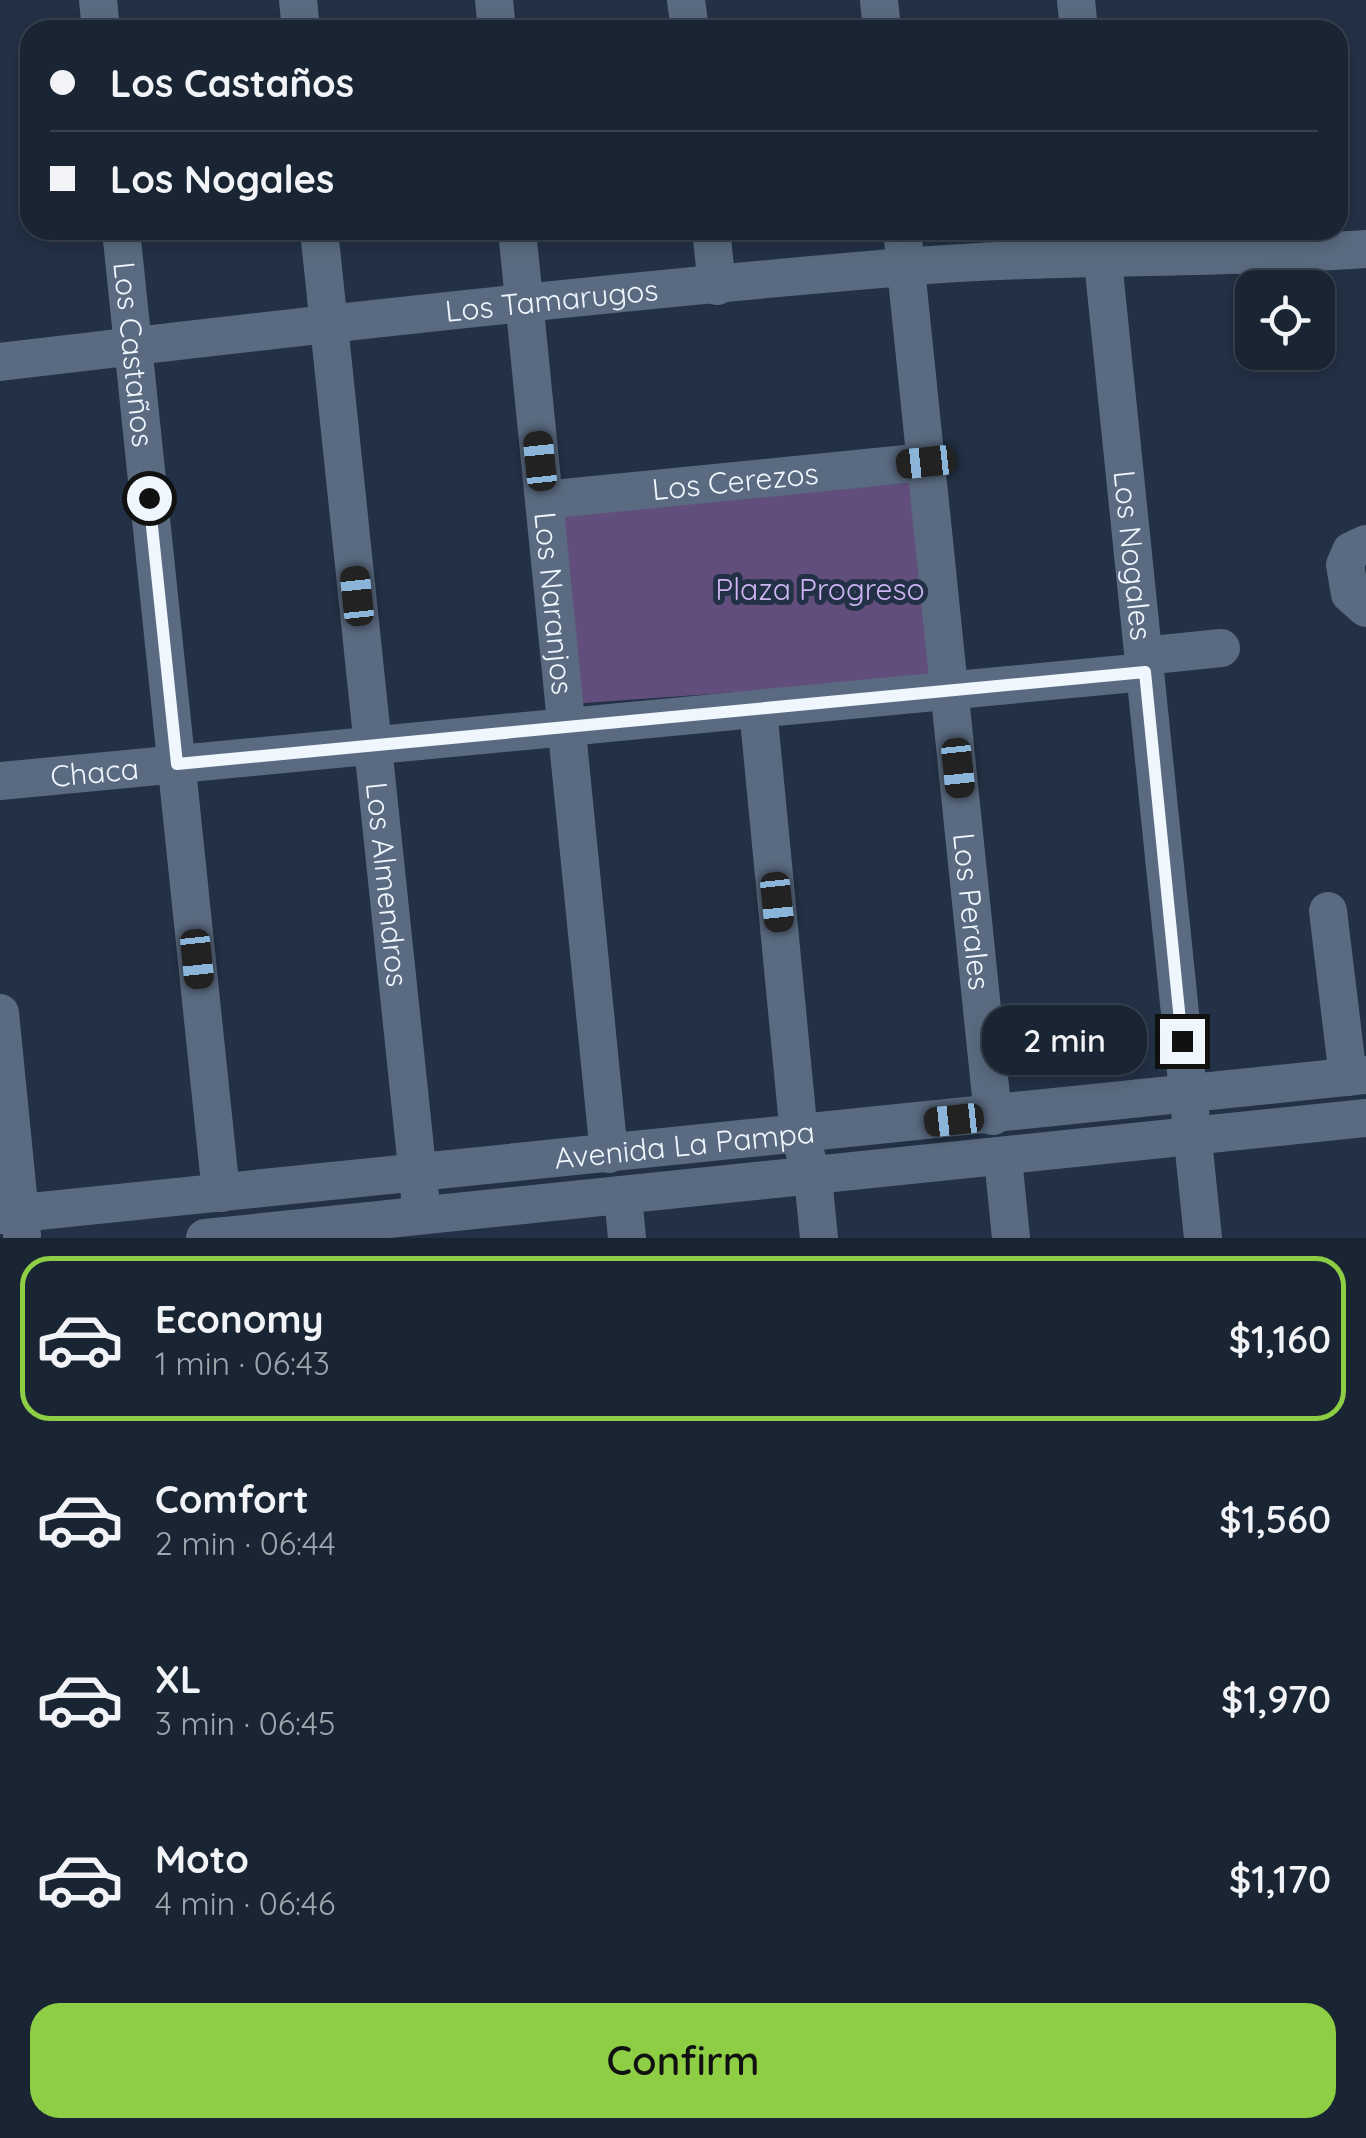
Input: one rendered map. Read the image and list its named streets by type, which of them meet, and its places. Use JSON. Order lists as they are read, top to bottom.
{
  "streets": {
    "street": [
      "Los Tamarugos",
      "Los Castaños",
      "Los Cerezos",
      "Los Nogales",
      "Los Naranjos",
      "Chaca",
      "Los Almendros",
      "Los Perales",
      "Avenida La Pampa"
    ]
  },
  "crossings": [
    ["Los Tamarugos", "Los Castaños"],
    ["Los Tamarugos", "Los Nogales"],
    ["Los Tamarugos", "Los Naranjos"],
    ["Los Tamarugos", "Los Almendros"],
    ["Los Tamarugos", "Los Perales"],
    ["Los Castaños", "Chaca"],
    ["Los Castaños", "Avenida La Pampa"],
    ["Los Cerezos", "Los Naranjos"],
    ["Los Cerezos", "Los Perales"],
    ["Los Nogales", "Chaca"],
    ["Los Nogales", "Avenida La Pampa"],
    ["Los Naranjos", "Chaca"],
    ["Los Naranjos", "Avenida La Pampa"],
    ["Chaca", "Los Almendros"],
    ["Chaca", "Los Perales"],
    ["Los Almendros", "Avenida La Pampa"],
    ["Los Perales", "Avenida La Pampa"]
  ],
  "parks": ["Plaza Progreso"],
  "page": {
    "banner": ["Los Castaños", "Los Nogales"],
    "bubble": "2 min",
    "list": [
      {
        "name": "Economy",
        "note": "1 min · 06:43",
        "value": "$1,160"
      },
      {
        "name": "Comfort",
        "note": "2 min · 06:44",
        "value": "$1,560"
      },
      {
        "name": "XL",
        "note": "3 min · 06:45",
        "value": "$1,970"
      },
      {
        "name": "Moto",
        "note": "4 min · 06:46",
        "value": "$1,170"
      }
    ],
    "buttons": "Confirm"
  }
}
